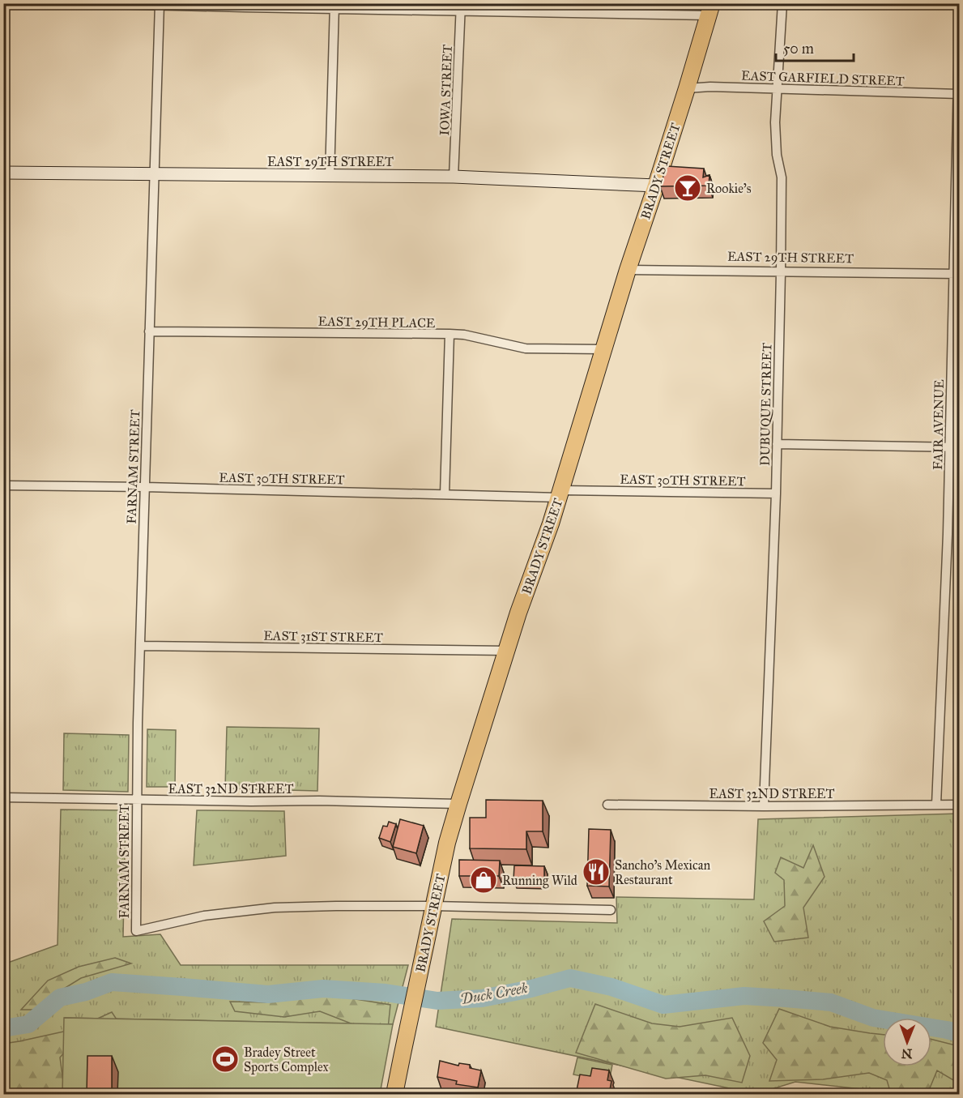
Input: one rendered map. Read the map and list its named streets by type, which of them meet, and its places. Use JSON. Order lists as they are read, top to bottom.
{
  "streets": {
    "highway": ["BRADY STREET"],
    "street": [
      "EAST GARFIELD STREET",
      "IOWA STREET",
      "EAST 29TH STREET",
      "EAST 29TH PLACE",
      "DUBUQUE STREET",
      "FAIR AVENUE",
      "FARNAM STREET",
      "EAST 30TH STREET",
      "EAST 31ST STREET",
      "EAST 32ND STREET"
    ]
  },
  "crossings": [
    ["EAST GARFIELD STREET", "BRADY STREET"],
    ["EAST GARFIELD STREET", "DUBUQUE STREET"],
    ["EAST GARFIELD STREET", "FAIR AVENUE"],
    ["IOWA STREET", "EAST 29TH STREET"],
    ["EAST 29TH STREET", "BRADY STREET"],
    ["EAST 29TH STREET", "DUBUQUE STREET"],
    ["EAST 29TH STREET", "FAIR AVENUE"],
    ["EAST 29TH STREET", "FARNAM STREET"],
    ["BRADY STREET", "EAST 29TH PLACE"],
    ["BRADY STREET", "FARNAM STREET"],
    ["BRADY STREET", "EAST 30TH STREET"],
    ["BRADY STREET", "EAST 31ST STREET"],
    ["BRADY STREET", "EAST 32ND STREET"],
    ["EAST 29TH PLACE", "FARNAM STREET"],
    ["DUBUQUE STREET", "EAST 30TH STREET"],
    ["DUBUQUE STREET", "EAST 32ND STREET"],
    ["FAIR AVENUE", "EAST 32ND STREET"],
    ["FARNAM STREET", "EAST 30TH STREET"],
    ["FARNAM STREET", "EAST 31ST STREET"],
    ["FARNAM STREET", "EAST 32ND STREET"]
  ],
  "water": ["Duck Creek"],
  "places": {
    "bar": ["Rookie's"],
    "restaurant": ["Sancho's Mexican Restaurant"],
    "shop": ["Running Wild"],
    "sports": ["Bradey Street Sports Complex"]
  },
  "scale_bar": "50 m",
  "north": "bottom"
}
